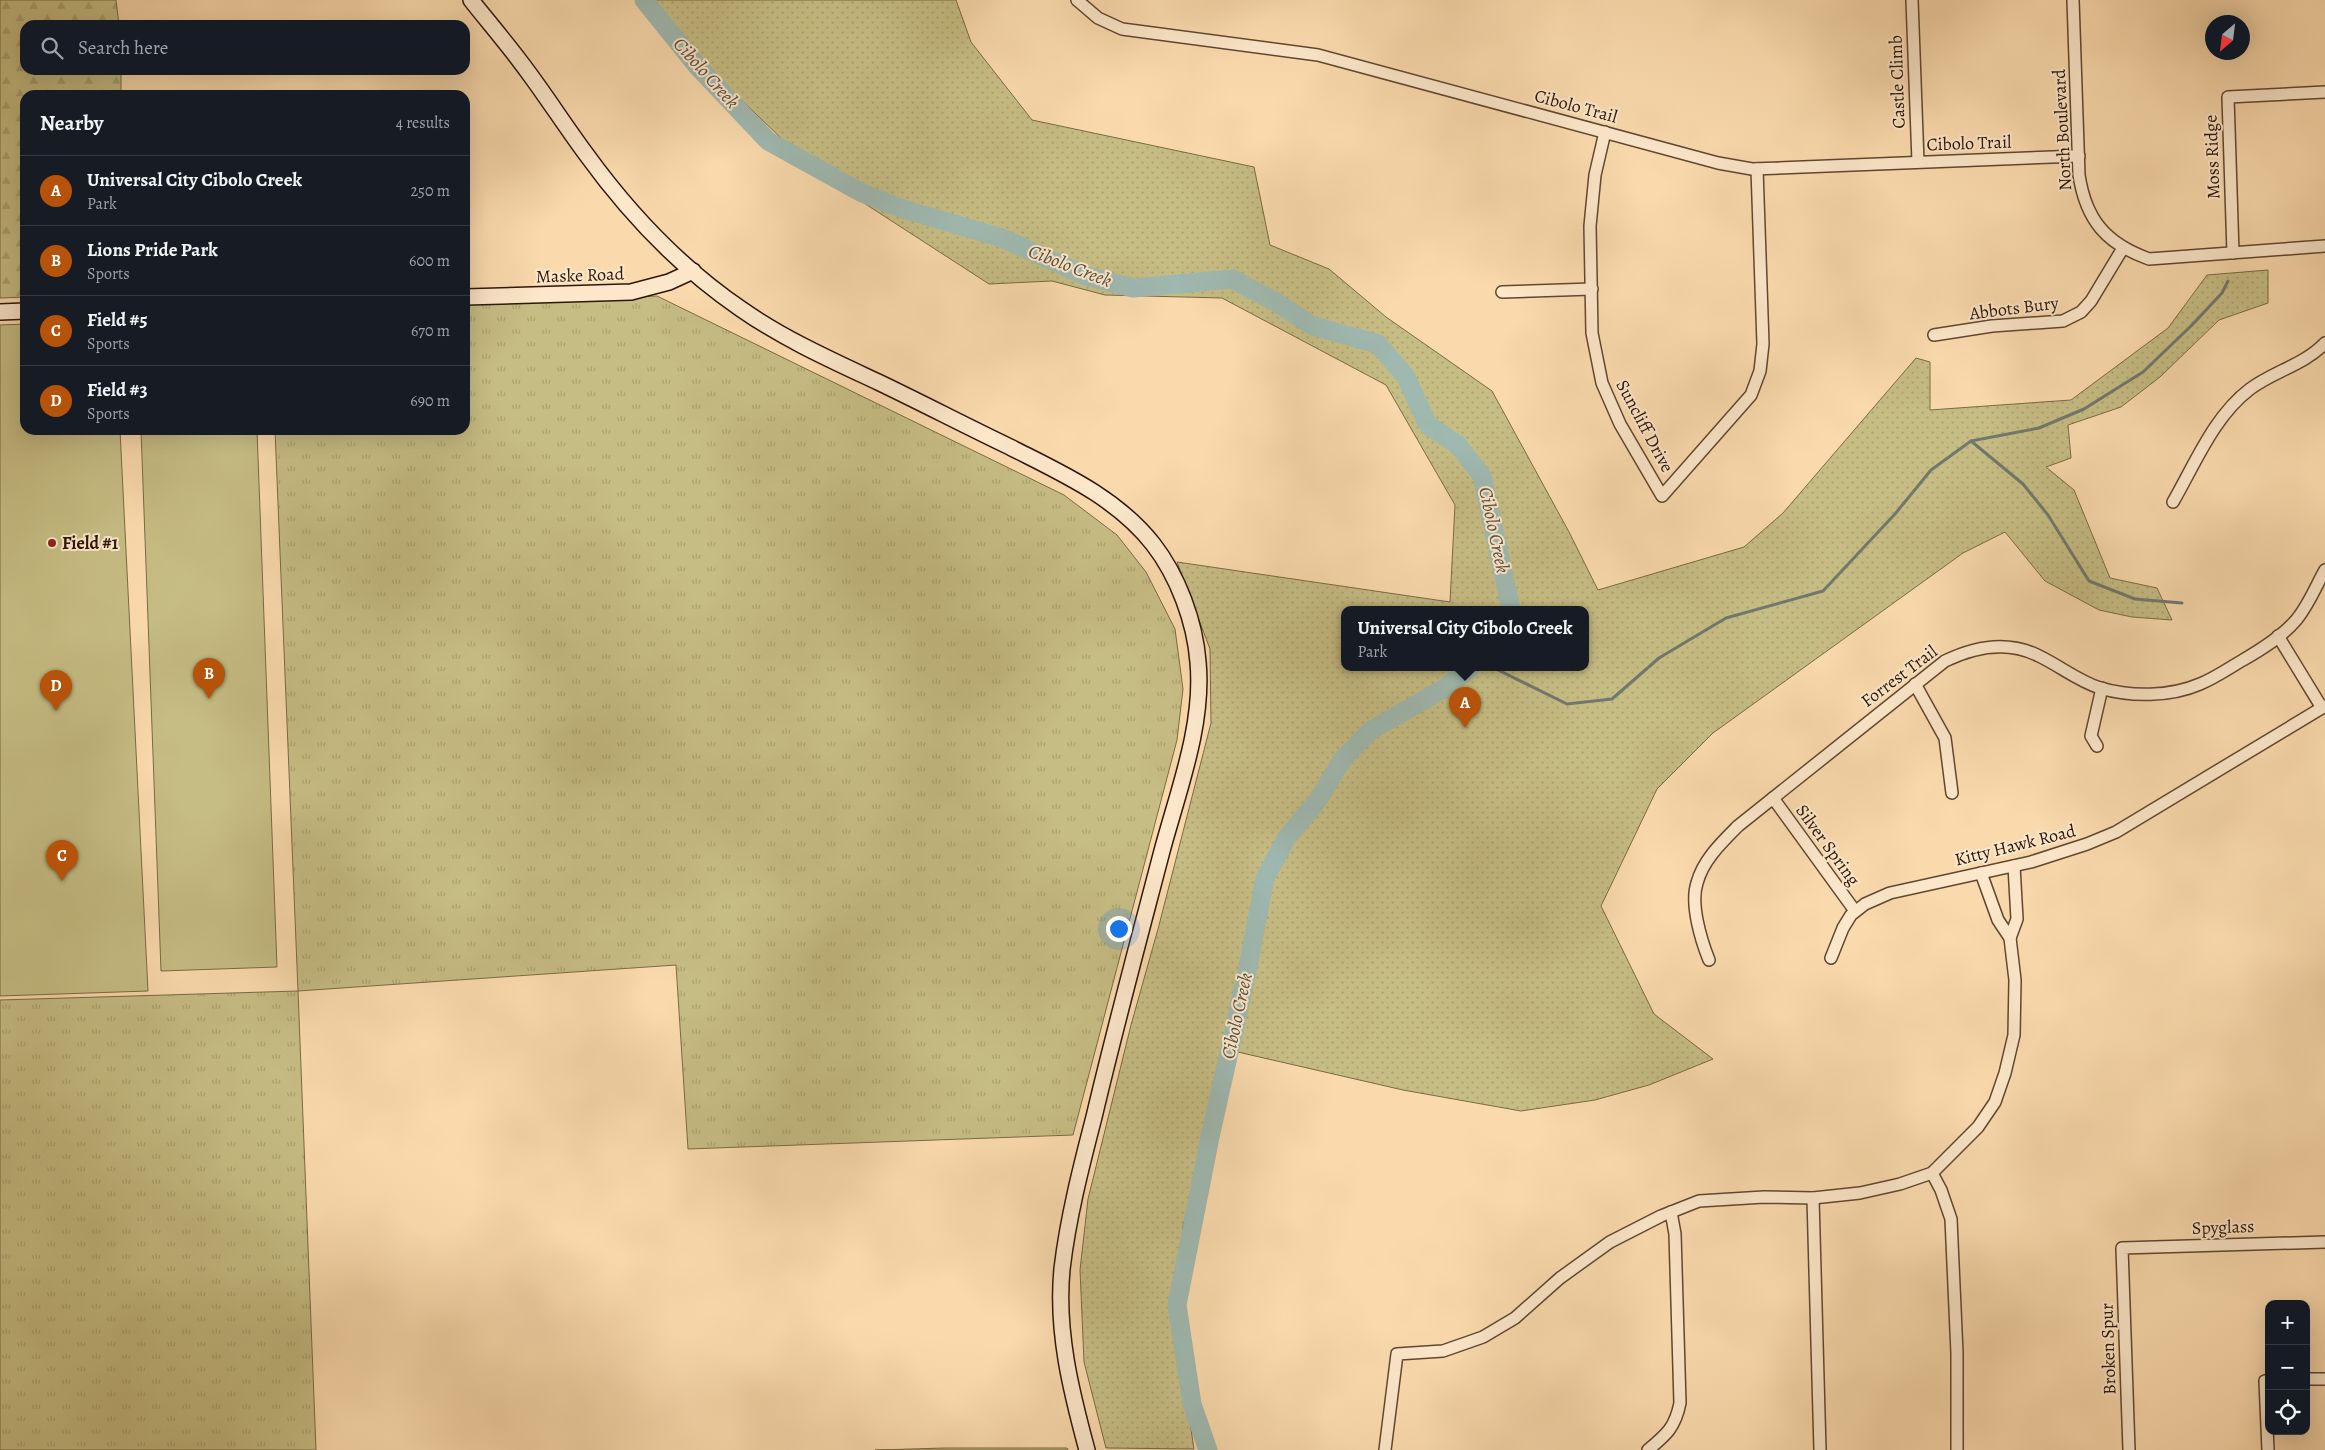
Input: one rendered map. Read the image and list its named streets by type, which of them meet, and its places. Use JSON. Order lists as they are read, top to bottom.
{
  "streets": {
    "main road": ["Maske Road"],
    "street": [
      "Castle Climb",
      "Cibolo Trail",
      "North Boulevard",
      "Moss Ridge",
      "Abbots Bury",
      "Suncliff Drive",
      "Forrest Trail",
      "Silver Spring",
      "Kitty Hawk Road",
      "Spyglass",
      "Broken Spur"
    ]
  },
  "crossings": [
    ["Castle Climb", "Cibolo Trail"],
    ["Cibolo Trail", "North Boulevard"],
    ["Cibolo Trail", "Suncliff Drive"],
    ["North Boulevard", "Moss Ridge"],
    ["North Boulevard", "Abbots Bury"],
    ["Forrest Trail", "Silver Spring"],
    ["Silver Spring", "Kitty Hawk Road"],
    ["Spyglass", "Broken Spur"]
  ],
  "water": ["Cibolo Creek"],
  "places": ["Field #1"],
  "north": "bottom left",
  "page": {
    "search": "Search here",
    "heading": ["Nearby", "4 results"],
    "list": [
      {
        "mark": "A",
        "name": "Universal City Cibolo Creek",
        "note": "Park",
        "value": "250 m"
      },
      {
        "mark": "B",
        "name": "Lions Pride Park",
        "note": "Sports",
        "value": "600 m"
      },
      {
        "mark": "C",
        "name": "Field #5",
        "note": "Sports",
        "value": "670 m"
      },
      {
        "mark": "D",
        "name": "Field #3",
        "note": "Sports",
        "value": "690 m"
      }
    ],
    "popup": ["Universal City Cibolo Creek", "Park"],
    "pins": [
      "B",
      "D",
      "A",
      "C"
    ],
    "map_buttons": ["+", "−"]
  }
}
